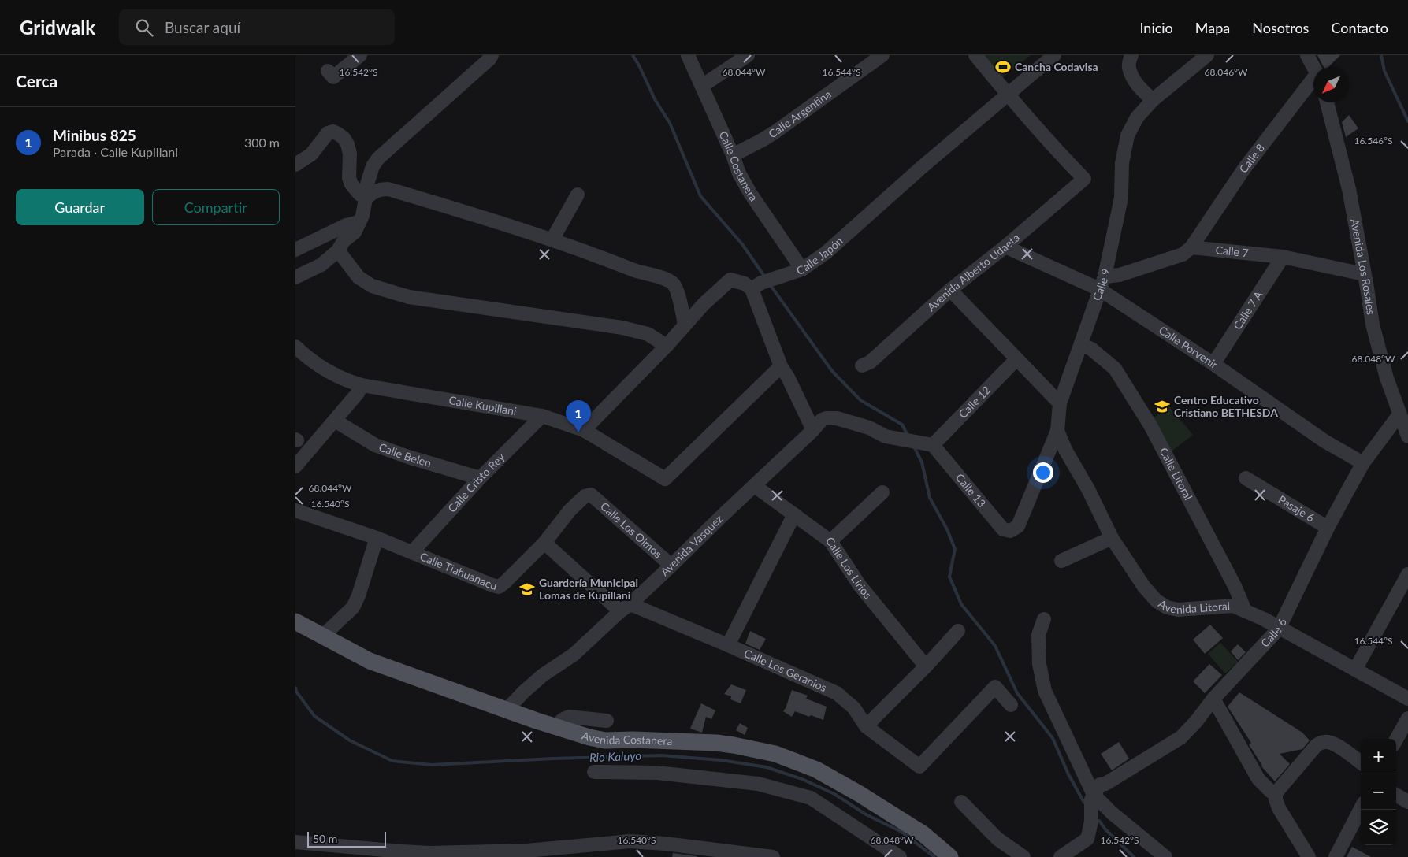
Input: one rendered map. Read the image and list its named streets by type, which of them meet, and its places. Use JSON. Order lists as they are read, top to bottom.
{
  "streets": {
    "main road": ["Avenida Costanera"],
    "street": [
      "Calle Argentina",
      "Calle 8",
      "Calle Costanera",
      "Calle 7",
      "Calle Japón",
      "Avenida Los Rosales",
      "Avenida Alberto Udaeta",
      "Calle 9",
      "Calle 7 A",
      "Calle Porvenir",
      "Calle 12",
      "Calle Kupillani",
      "Calle Belen",
      "Calle Litoral",
      "Calle Cristo Rey",
      "Calle 13",
      "Pasaje 6",
      "Calle Los Olmos",
      "Avenida Vasquez",
      "Calle Tiahuanacu",
      "Calle Los Lirios",
      "Avenida Litoral",
      "Calle 6",
      "Calle Los Geranios"
    ]
  },
  "crossings": [
    ["Calle Argentina", "Calle Costanera"],
    ["Calle 8", "Calle 7"],
    ["Calle Costanera", "Calle Japón"],
    ["Calle 7", "Avenida Los Rosales"],
    ["Calle 7", "Calle 7 A"],
    ["Calle Japón", "Avenida Alberto Udaeta"],
    ["Avenida Los Rosales", "Calle 6"],
    ["Avenida Alberto Udaeta", "Calle Porvenir"],
    ["Calle 9", "Calle Porvenir"],
    ["Calle 9", "Calle Litoral"],
    ["Calle 9", "Calle 13"],
    ["Calle 9", "Avenida Litoral"],
    ["Calle 7 A", "Calle Porvenir"],
    ["Calle Porvenir", "Calle 6"],
    ["Calle 12", "Calle 13"],
    ["Calle 12", "Avenida Vasquez"],
    ["Calle Kupillani", "Calle Cristo Rey"],
    ["Calle Belen", "Calle Cristo Rey"],
    ["Calle Litoral", "Avenida Litoral"],
    ["Calle Cristo Rey", "Calle Tiahuanacu"],
    ["Calle 13", "Avenida Vasquez"],
    ["Pasaje 6", "Calle 6"],
    ["Calle Los Olmos", "Avenida Vasquez"],
    ["Calle Los Olmos", "Calle Tiahuanacu"],
    ["Avenida Vasquez", "Calle Los Lirios"],
    ["Avenida Vasquez", "Calle Los Geranios"],
    ["Avenida Vasquez", "Avenida Costanera"],
    ["Calle Tiahuanacu", "Calle Los Geranios"],
    ["Avenida Litoral", "Calle 6"]
  ],
  "water": ["Rio Kaluyo"],
  "places": {
    "sports": ["Cancha Codavisa"],
    "school or university": ["Centro Educativo Cristiano BETHESDA", "Guardería Municipal Lomas de Kupillani"]
  },
  "scale_bar": "50 m",
  "north": "bottom left",
  "page": {
    "header": "Gridwalk",
    "search": "Buscar aquí",
    "nav": [
      "Inicio",
      "Mapa",
      "Nosotros",
      "Contacto"
    ],
    "heading": "Cerca",
    "list": [
      {
        "mark": "1",
        "name": "Minibus 825",
        "note": "Parada · Calle Kupillani",
        "value": "300 m"
      }
    ],
    "buttons": ["Guardar", "Compartir"],
    "pins": "1",
    "map_buttons": ["+", "−"],
    "scale": "50 m"
  },
  "coordinates": [
    "68.044°W",
    "68.046°W",
    "16.542°S",
    "16.544°S",
    "16.546°S",
    "68.048°W",
    "16.540°S"
  ]
}
